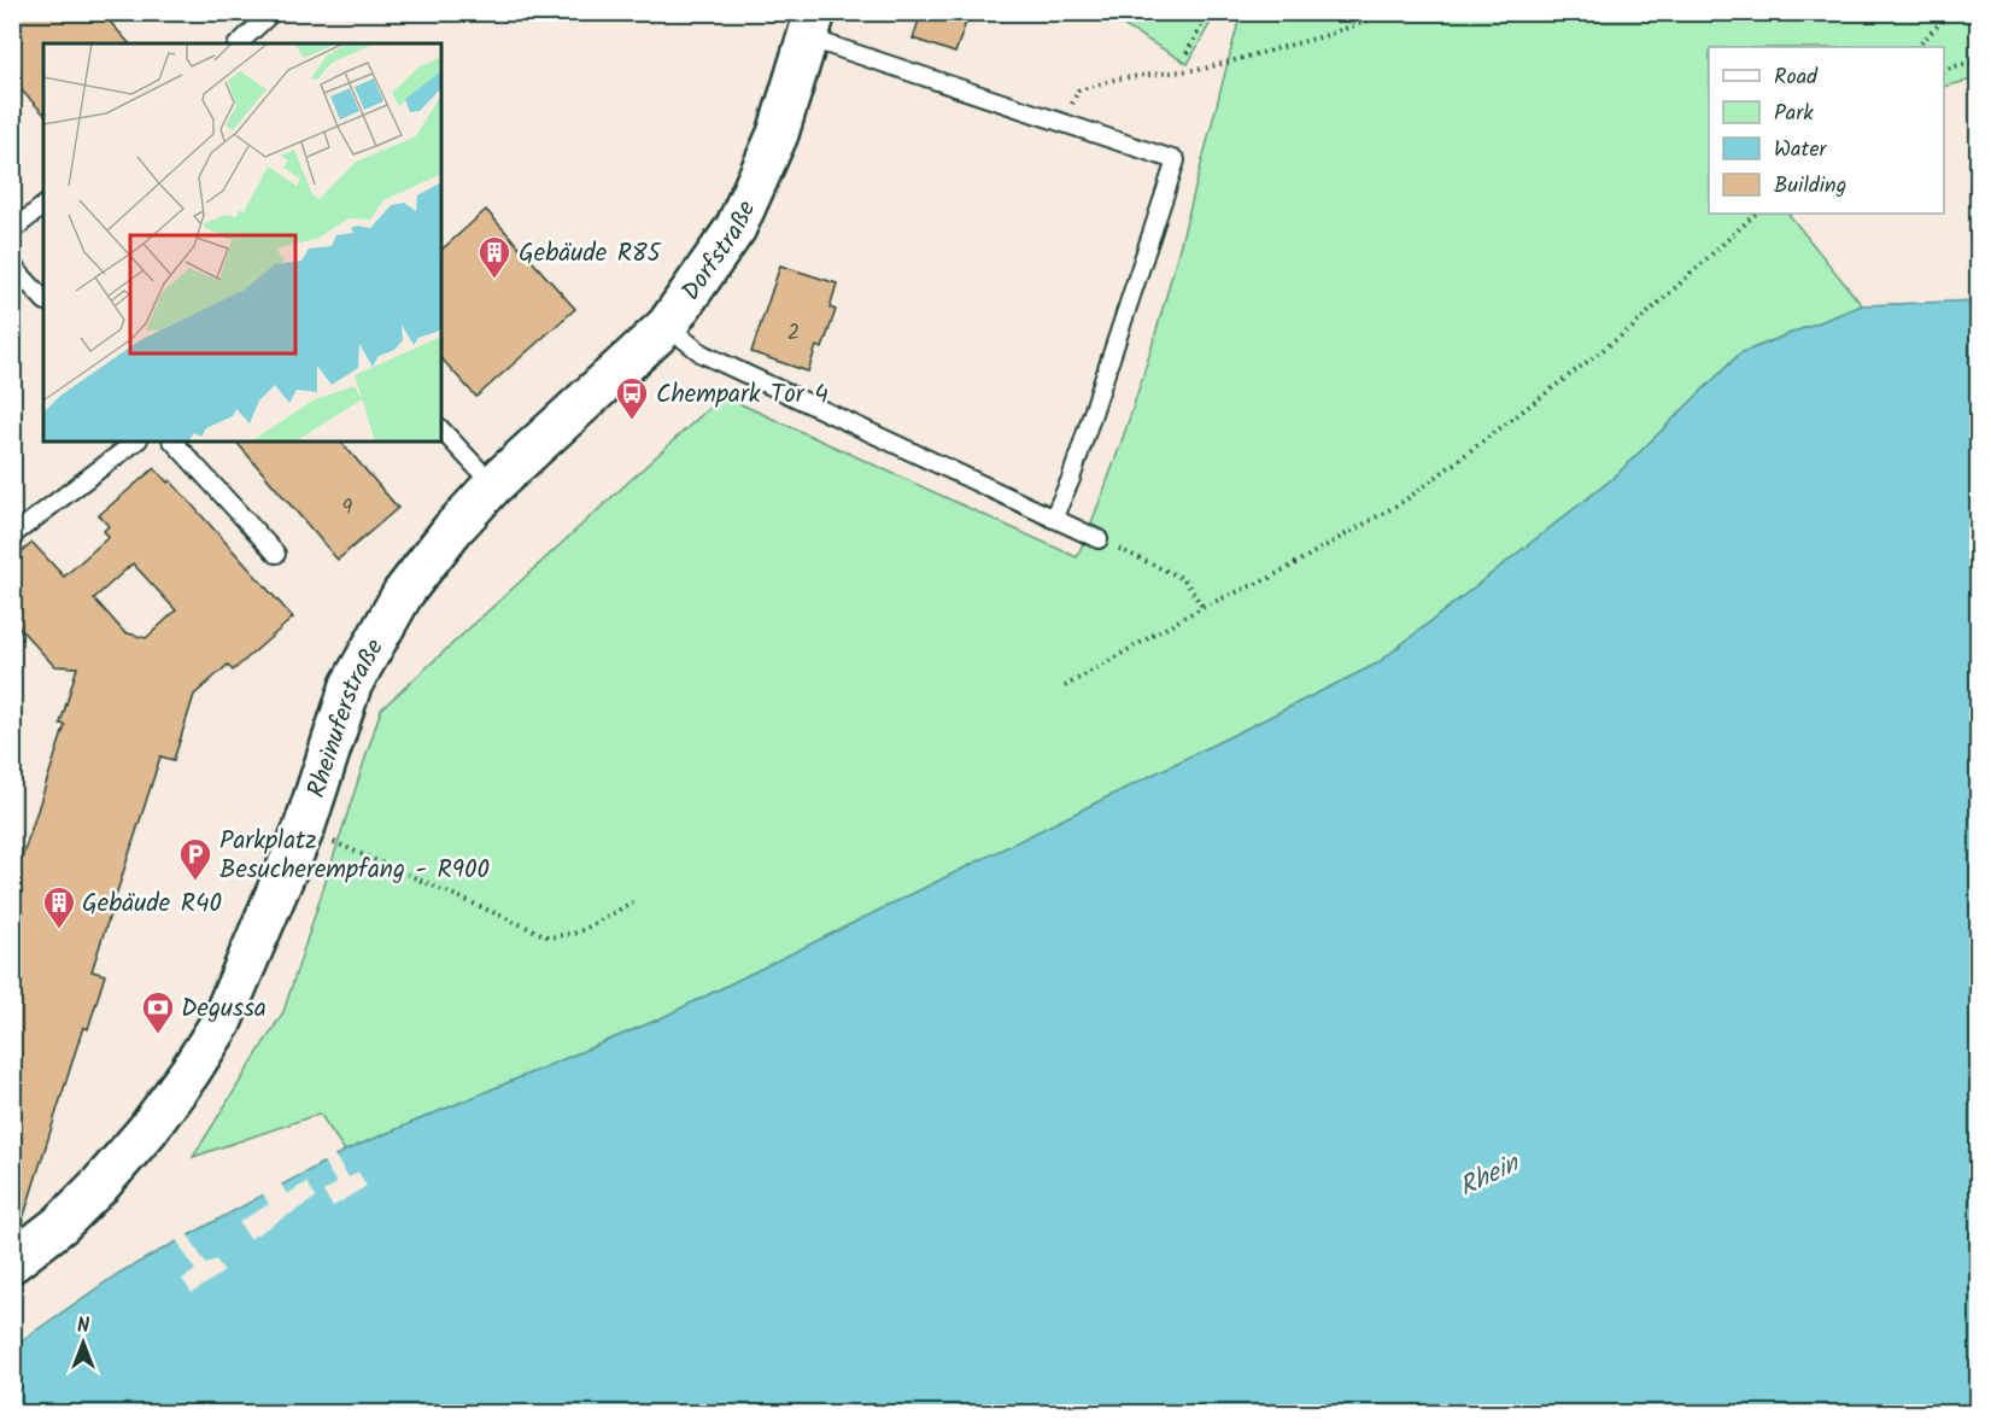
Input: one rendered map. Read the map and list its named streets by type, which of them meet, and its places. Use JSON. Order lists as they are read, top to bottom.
{
  "streets": {
    "street": ["Dorfstraße", "Rheinuferstraße"]
  },
  "crossings": [
    ["Dorfstraße", "Rheinuferstraße"]
  ],
  "water": ["Rhein"],
  "places": {
    "building": ["Gebäude R85", "Gebäude R40"],
    "bus stop": ["Chempark Tor 4"],
    "parking": ["Parkplatz Besucherempfang - R900"],
    "bank": ["Degussa"]
  },
  "house_numbers": ["2", "9"],
  "legend": [
    "Road",
    "Park",
    "Water",
    "Building"
  ],
  "north": "top"
}
